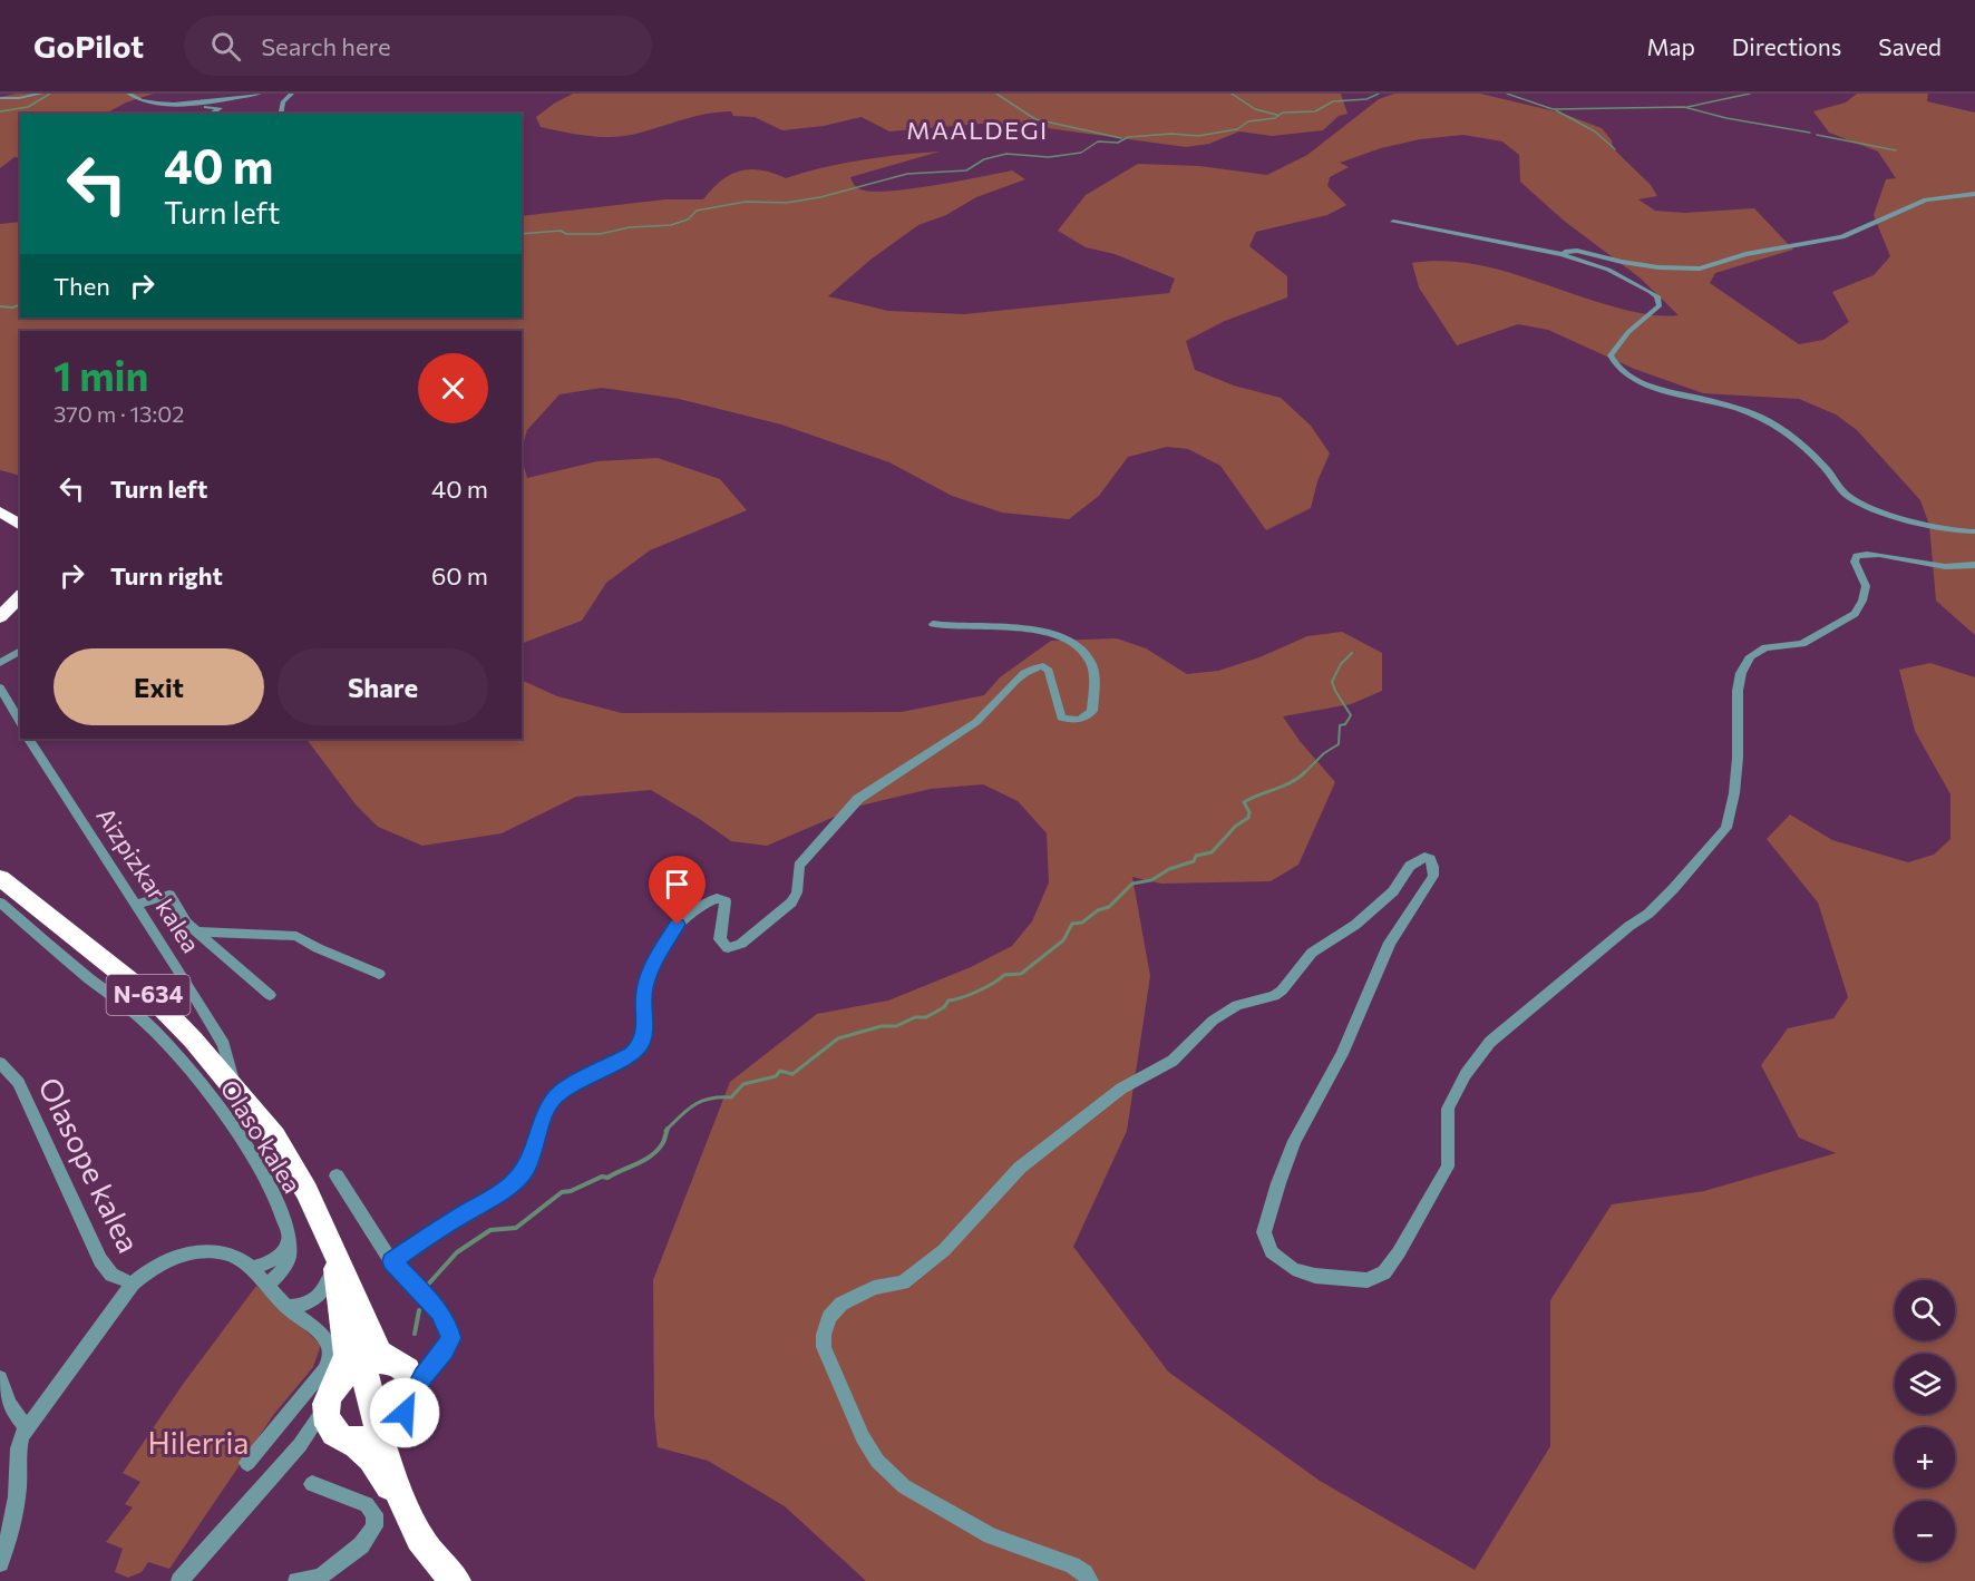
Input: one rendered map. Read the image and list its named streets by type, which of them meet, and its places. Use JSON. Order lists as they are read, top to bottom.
{
  "streets": {
    "highway": ["N-634"],
    "street": ["Aizpizkar kalea", "Olaso kalea", "Olasope kalea"]
  },
  "crossings": [
    ["Aizpizkar kalea", "N-634"]
  ],
  "districts": ["MAALDEGI"],
  "parks": ["Hilerria"],
  "page": {
    "header": "GoPilot",
    "search": "Search here",
    "nav": ["Map", "Directions", "Saved"],
    "turn": ["40 m", "Turn left"],
    "then": "Then",
    "heading": ["1 min", "370 m · 13:02"],
    "list": [
      {
        "name": "Turn left",
        "value": "40 m"
      },
      {
        "name": "Turn right",
        "value": "60 m"
      }
    ],
    "buttons": ["Exit", "Share"],
    "map_buttons": ["+", "−"]
  }
}
